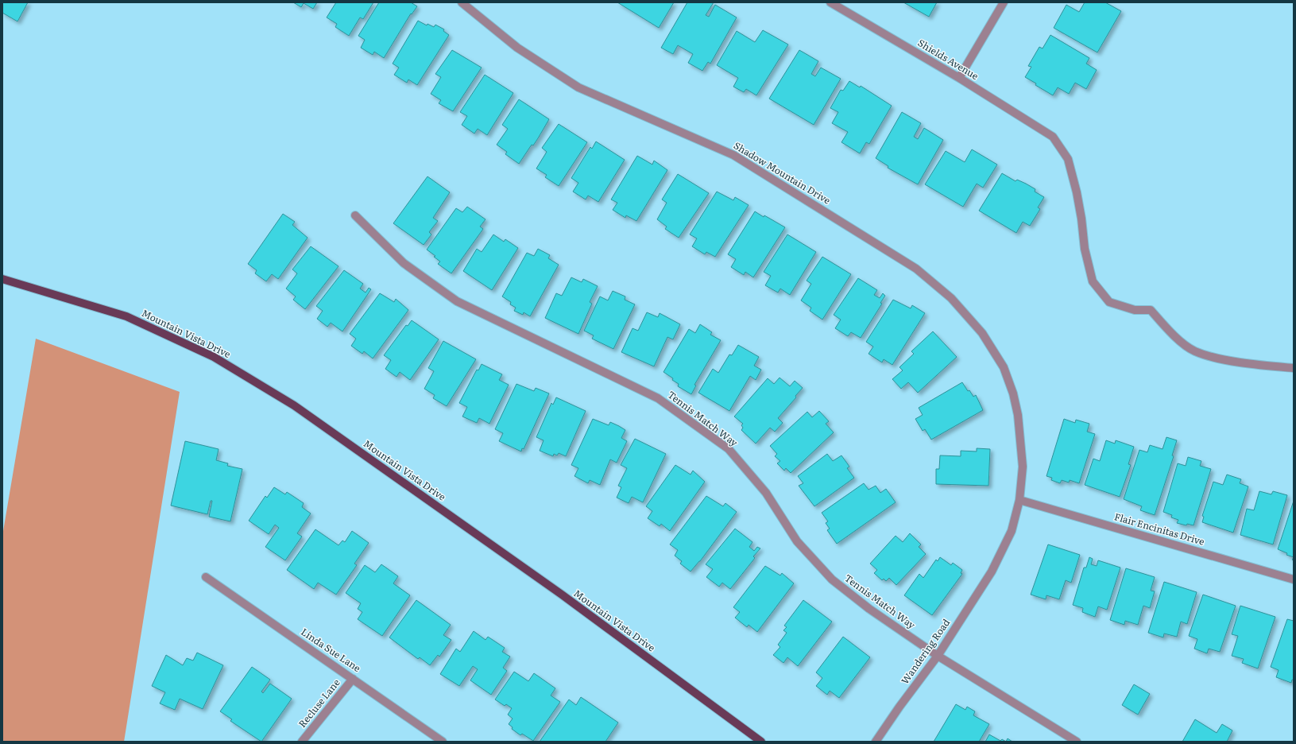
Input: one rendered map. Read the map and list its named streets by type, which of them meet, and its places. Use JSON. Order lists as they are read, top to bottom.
{
  "streets": {
    "main road": ["Mountain Vista Drive"],
    "street": [
      "Shields Avenue",
      "Shadow Mountain Drive",
      "Tennis Match Way",
      "Flair Encinitas Drive",
      "Linda Sue Lane",
      "Wandering Road",
      "Recluse Lane"
    ]
  },
  "crossings": [
    ["Shadow Mountain Drive", "Flair Encinitas Drive"],
    ["Shadow Mountain Drive", "Wandering Road"],
    ["Tennis Match Way", "Wandering Road"],
    ["Flair Encinitas Drive", "Wandering Road"],
    ["Linda Sue Lane", "Recluse Lane"]
  ]
}
